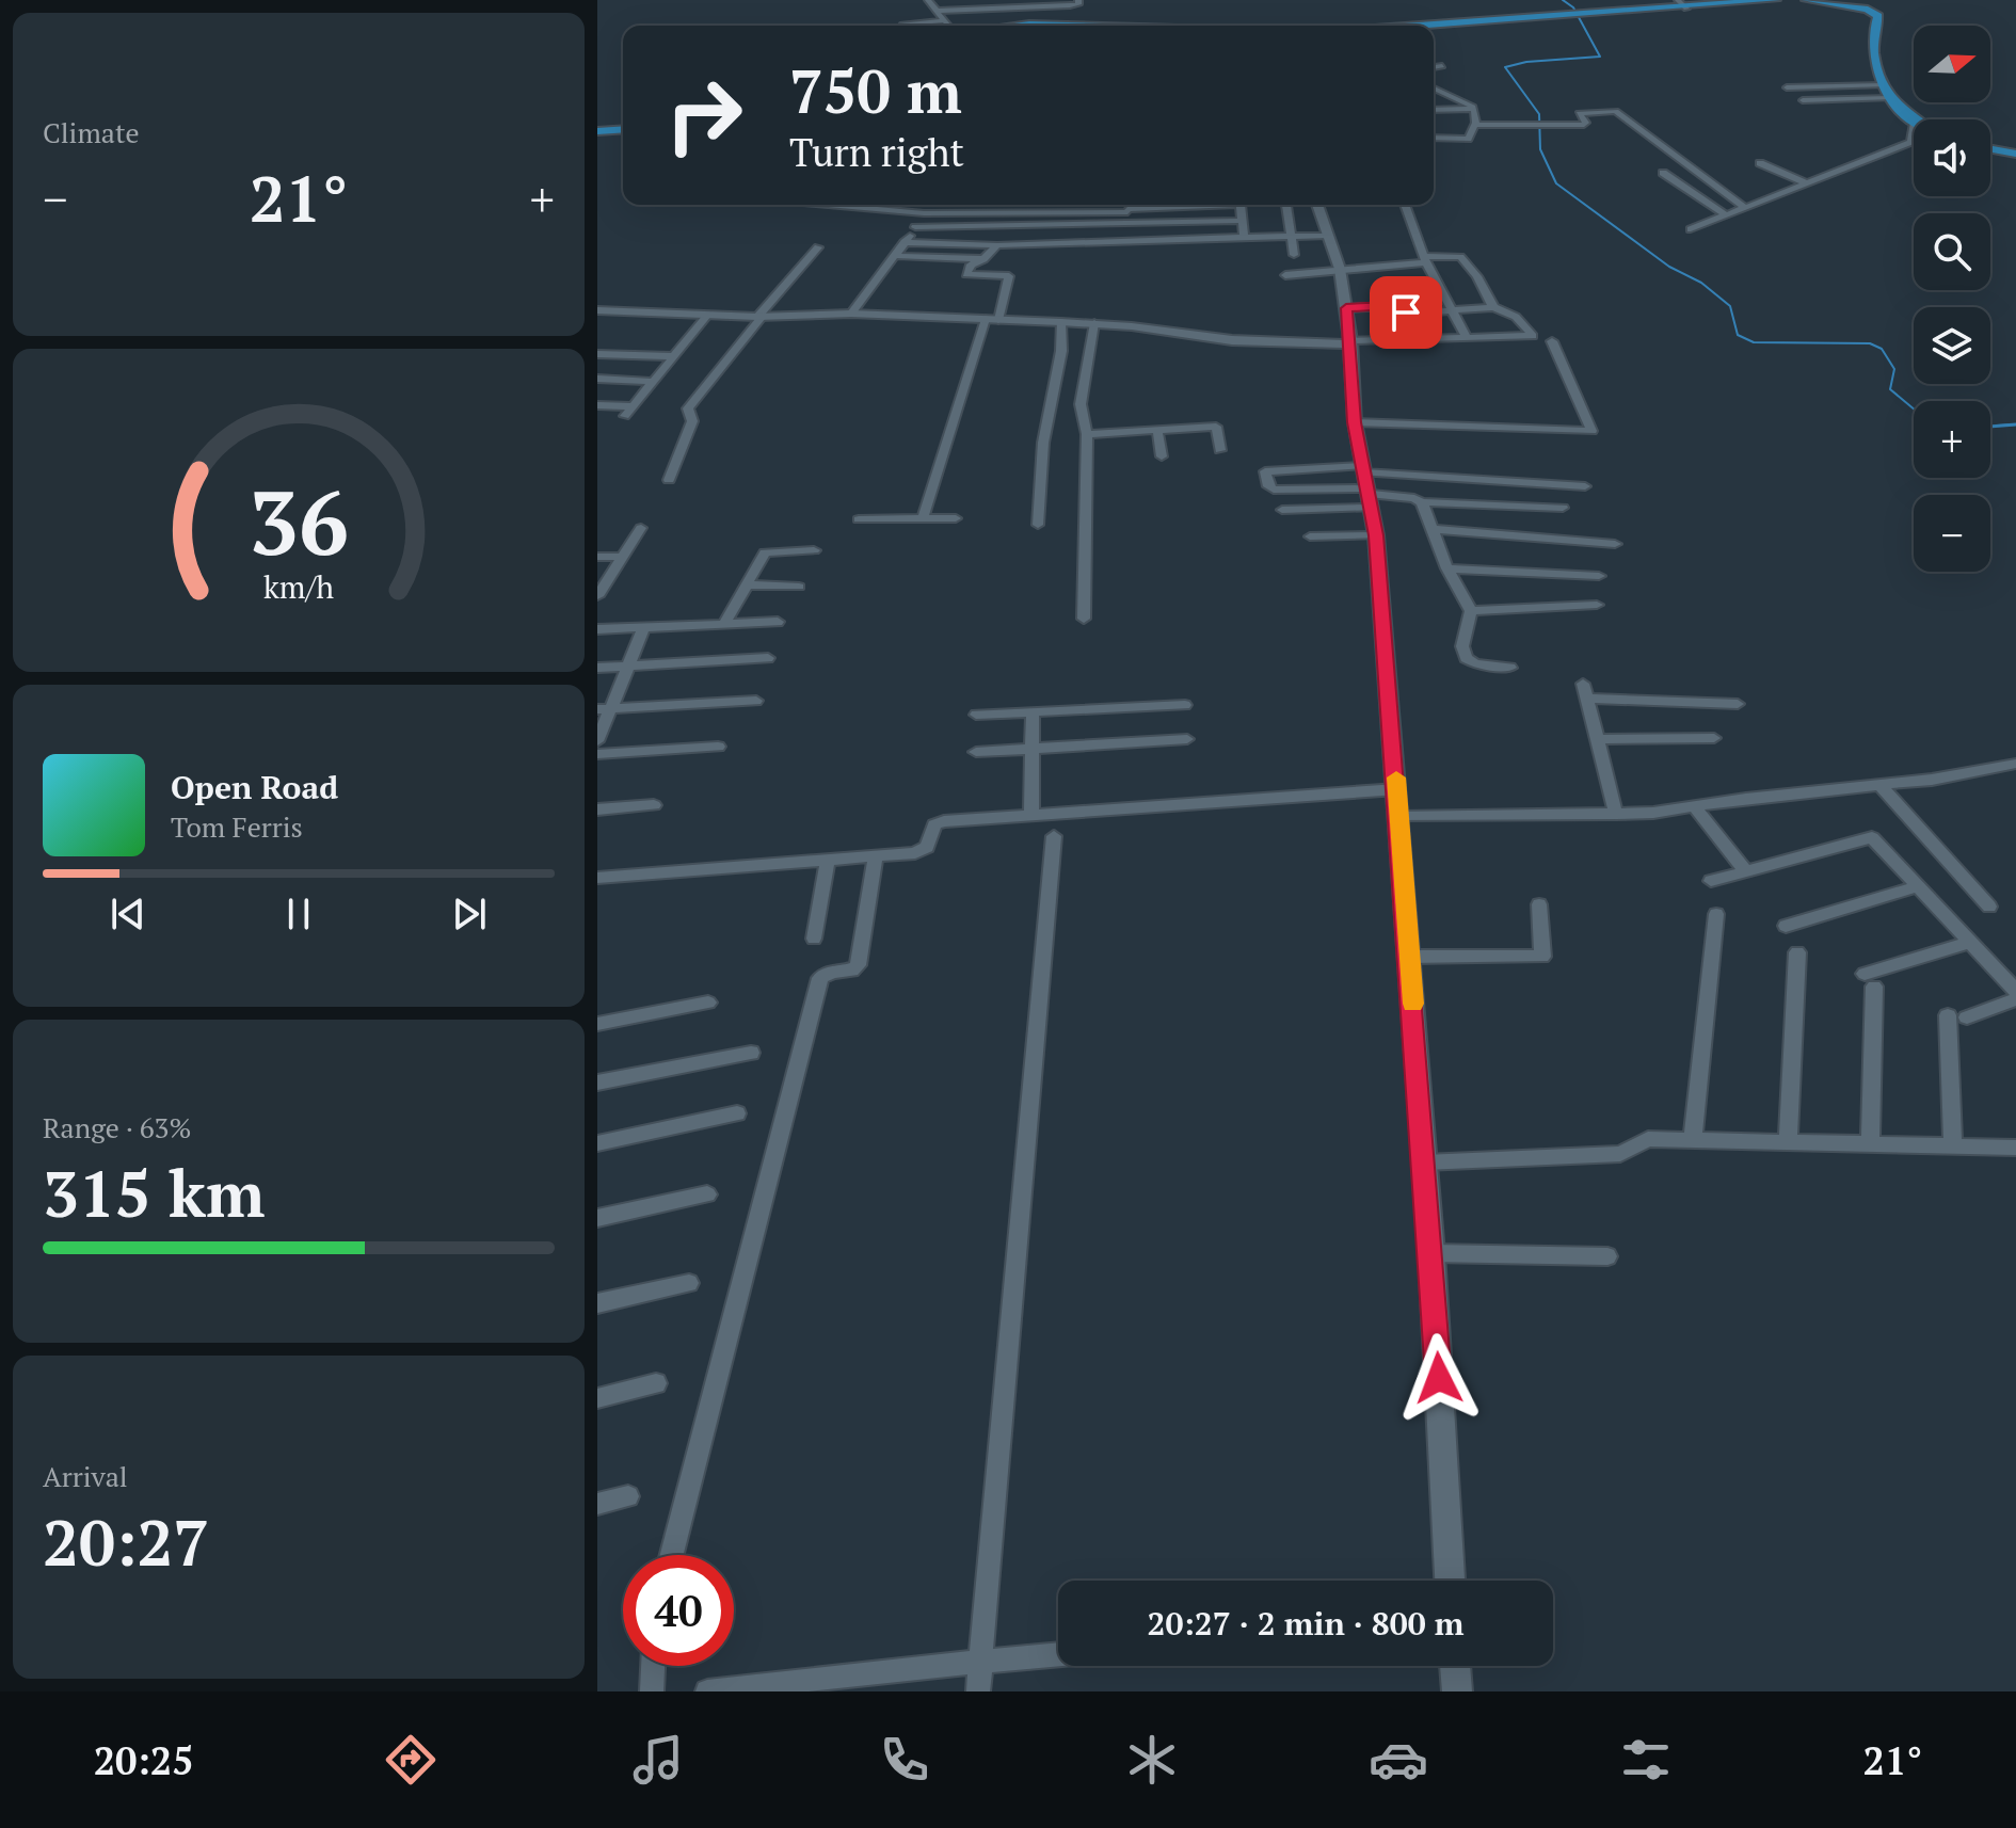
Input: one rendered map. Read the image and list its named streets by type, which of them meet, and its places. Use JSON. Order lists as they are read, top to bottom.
{
  "north": "right",
  "page": {
    "tile": [
      "Climate",
      ["Range · 63%", "315 km"],
      ["Arrival", "20:27"]
    ],
    "map_buttons": ["+", "−"],
    "turn": ["750 m", "Turn right"],
    "heat": ["−", "21°", "+"],
    "song": ["Open Road", "Tom Ferris"],
    "limit": "40",
    "trip": "20:27 · 2 min · 800 m",
    "tabs": ["20:25", "21°"],
    "gauge": ["36", "km/h"]
  }
}
